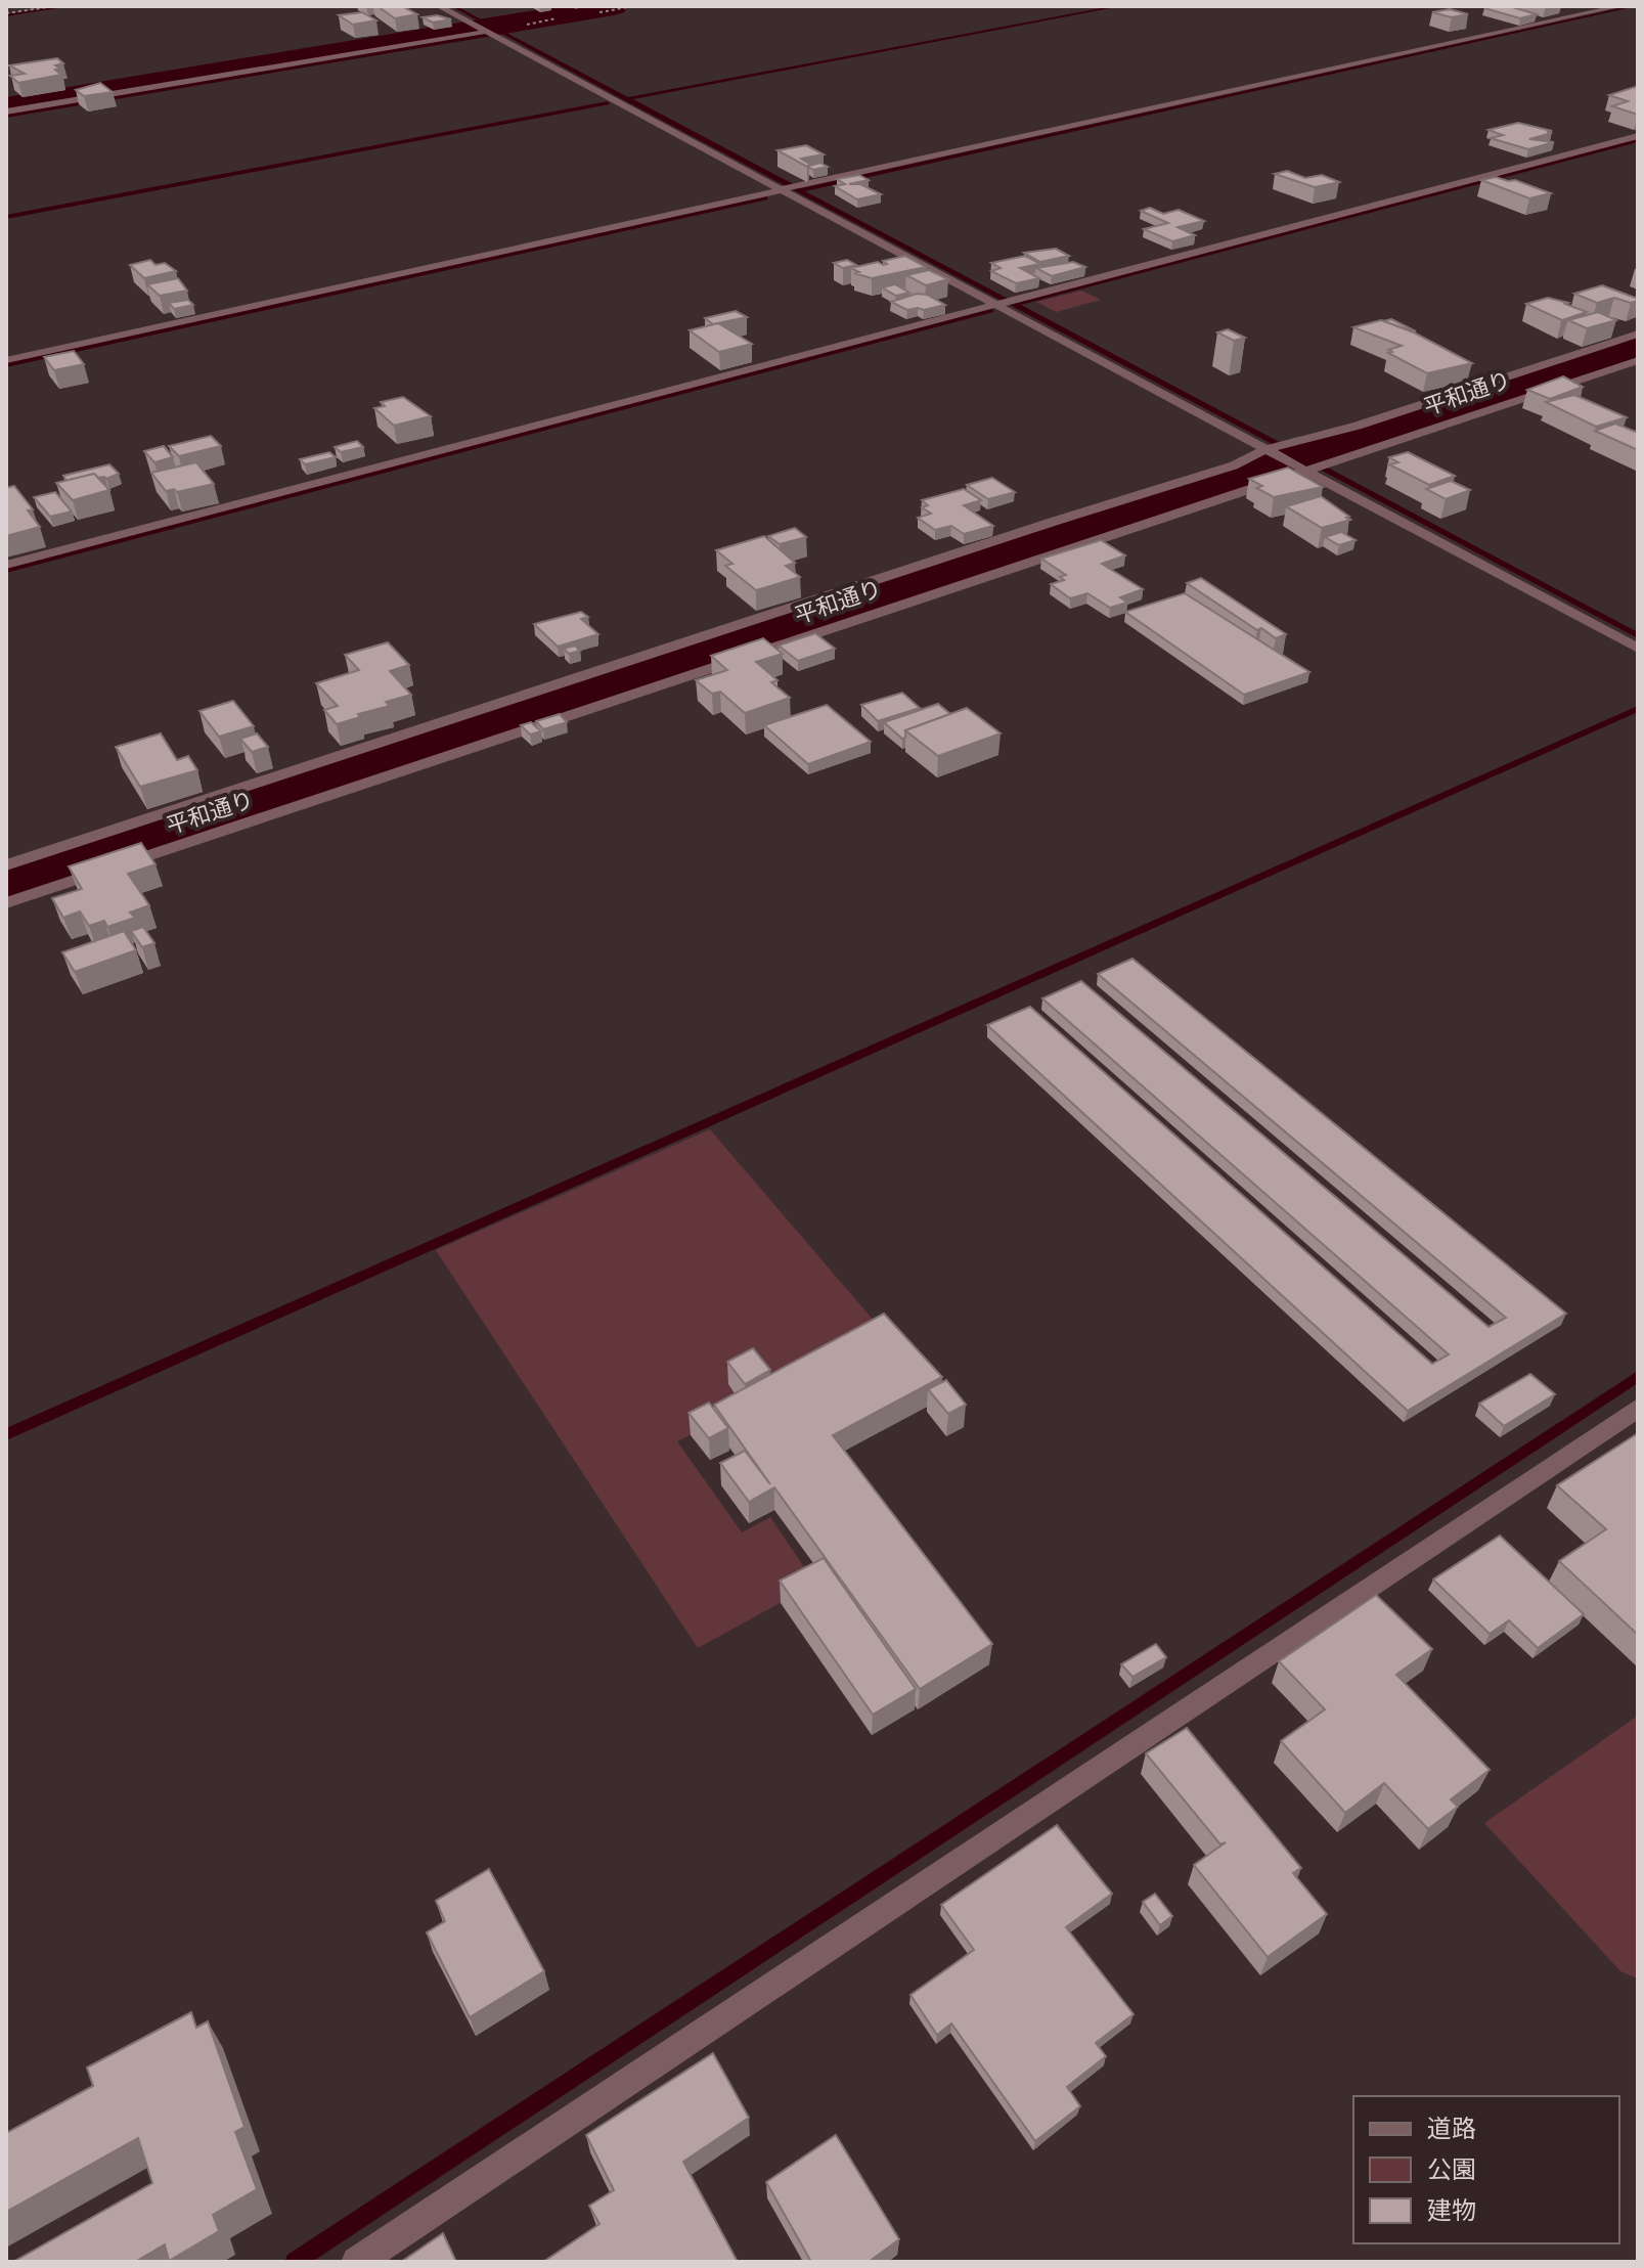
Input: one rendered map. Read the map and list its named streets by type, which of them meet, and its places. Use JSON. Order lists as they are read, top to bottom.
{
  "streets": {
    "street": ["平和通り"]
  },
  "legend": ["道路", "公園", "建物"]
}
